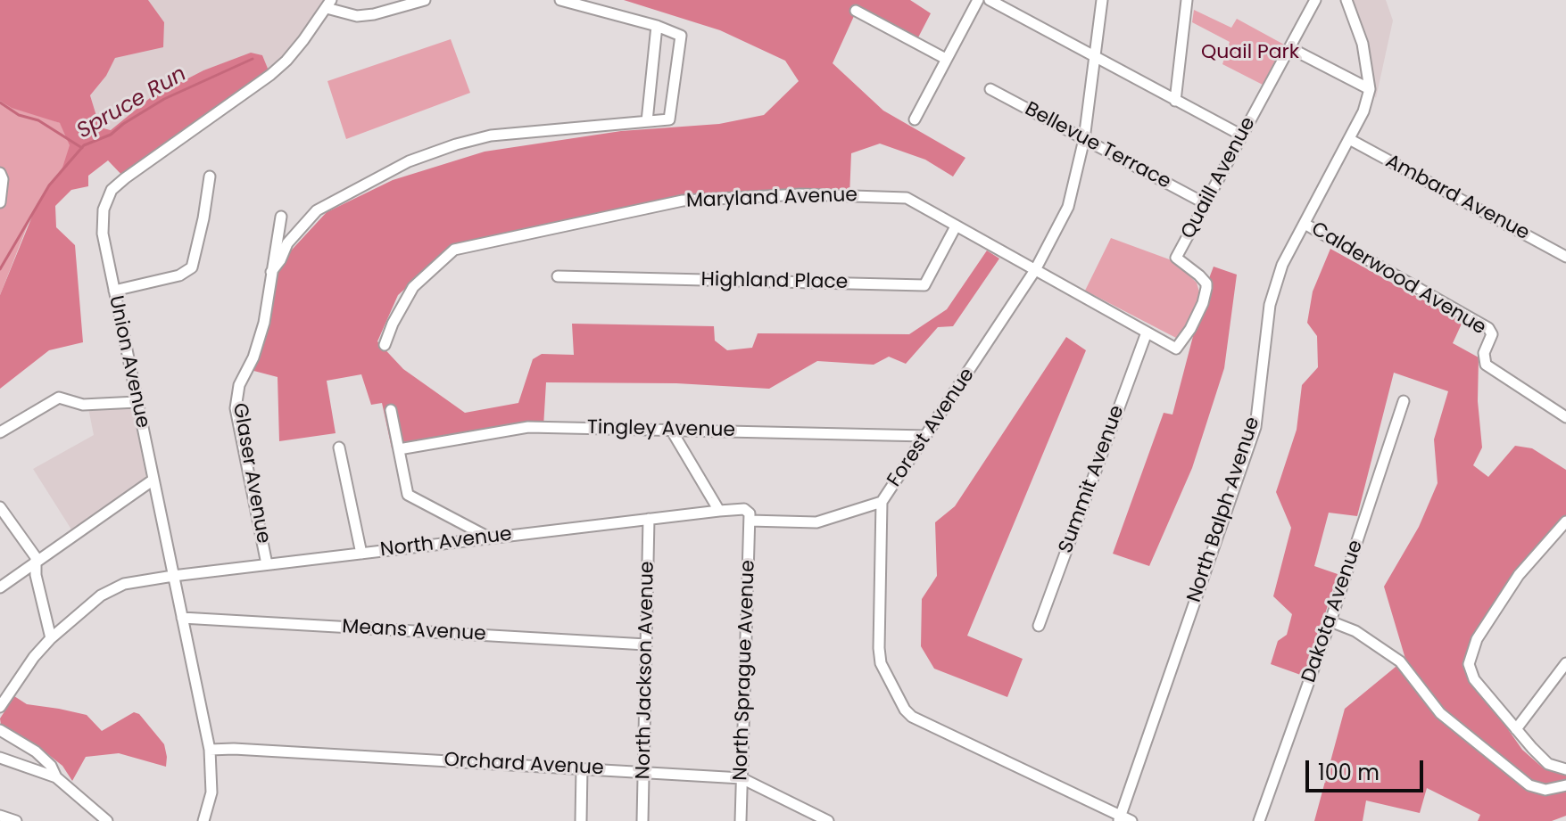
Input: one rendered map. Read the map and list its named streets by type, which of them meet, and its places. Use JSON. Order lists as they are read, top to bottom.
{
  "streets": {
    "street": [
      "Bellevue Terrace",
      "Quaill Avenue",
      "Ambard Avenue",
      "Maryland Avenue",
      "Calderwood Avenue",
      "Highland Place",
      "Union Avenue",
      "Forest Avenue",
      "Tingley Avenue",
      "Glaser Avenue",
      "Summit Avenue",
      "North Balph Avenue",
      "North Avenue",
      "Dakota Avenue",
      "Means Avenue",
      "North Jackson Avenue",
      "North Sprague Avenue",
      "Orchard Avenue"
    ]
  },
  "crossings": [
    ["Bellevue Terrace", "Quaill Avenue"],
    ["Bellevue Terrace", "Forest Avenue"],
    ["Quaill Avenue", "Maryland Avenue"],
    ["Ambard Avenue", "North Balph Avenue"],
    ["Maryland Avenue", "Highland Place"],
    ["Maryland Avenue", "Forest Avenue"],
    ["Maryland Avenue", "Summit Avenue"],
    ["Calderwood Avenue", "North Balph Avenue"],
    ["Union Avenue", "North Avenue"],
    ["Union Avenue", "Means Avenue"],
    ["Union Avenue", "Orchard Avenue"],
    ["Forest Avenue", "Tingley Avenue"],
    ["Forest Avenue", "North Balph Avenue"],
    ["Glaser Avenue", "North Avenue"],
    ["North Avenue", "North Jackson Avenue"],
    ["North Avenue", "North Sprague Avenue"],
    ["Means Avenue", "North Jackson Avenue"],
    ["North Jackson Avenue", "Orchard Avenue"],
    ["North Sprague Avenue", "Orchard Avenue"]
  ],
  "water": ["Spruce Run"],
  "parks": ["Quail Park"],
  "scale_bar": "100 m"
}
